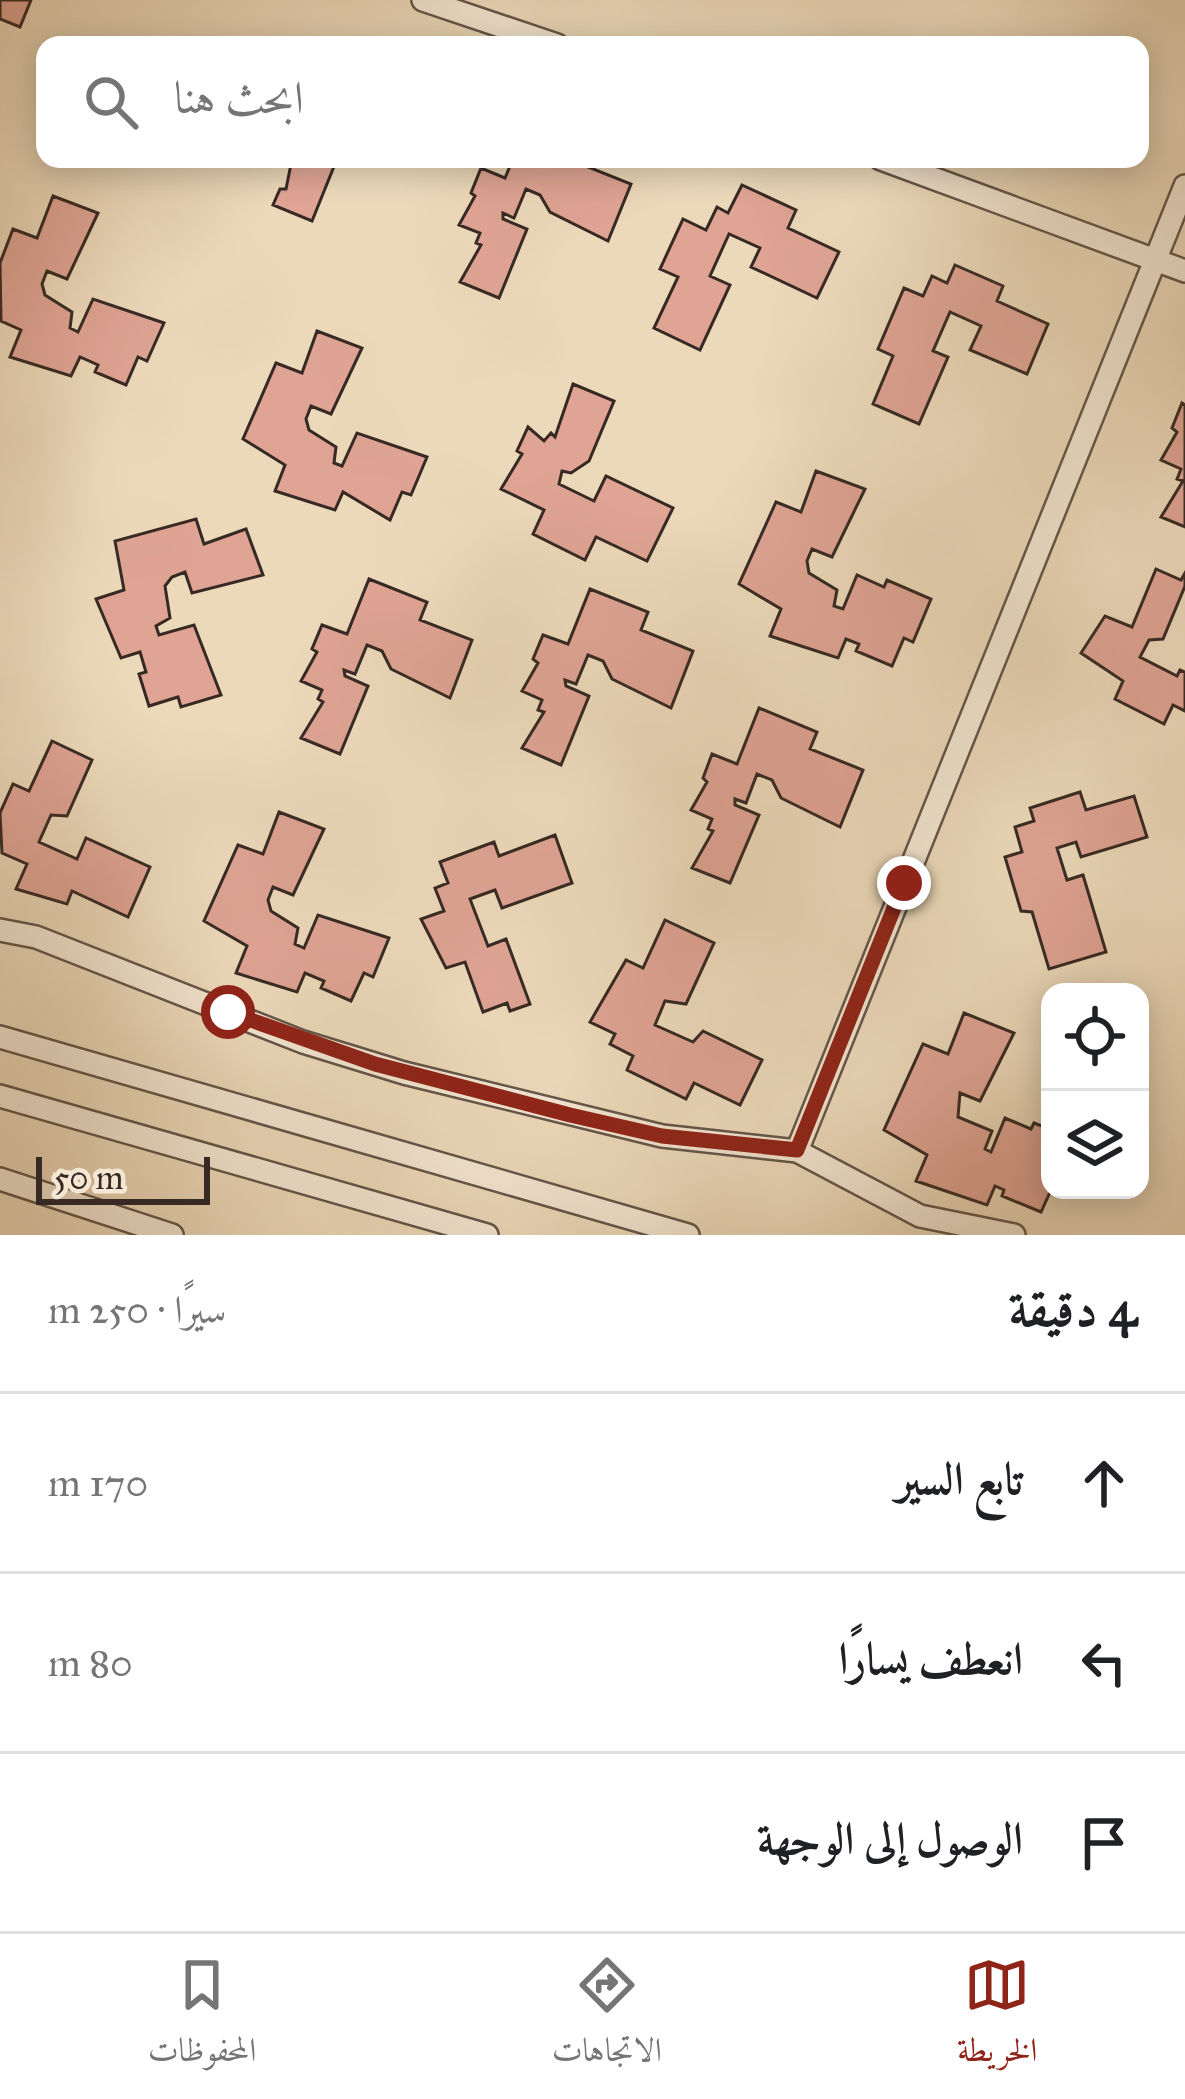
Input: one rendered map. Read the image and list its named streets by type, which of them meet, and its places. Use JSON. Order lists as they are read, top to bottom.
{
  "scale_bar": "50 m",
  "page": {
    "search": "ابحث هنا",
    "scale": "50 m",
    "heading": ["4 دقيقة", "سيرًا · 250 m"],
    "list": [
      ["تابع السير", "170 m"],
      ["انعطف يسارًا", "80 m"],
      "الوصول إلى الوجهة"
    ],
    "nav": ["الخريطة", "الاتجاهات", "المحفوظات"]
  }
}
